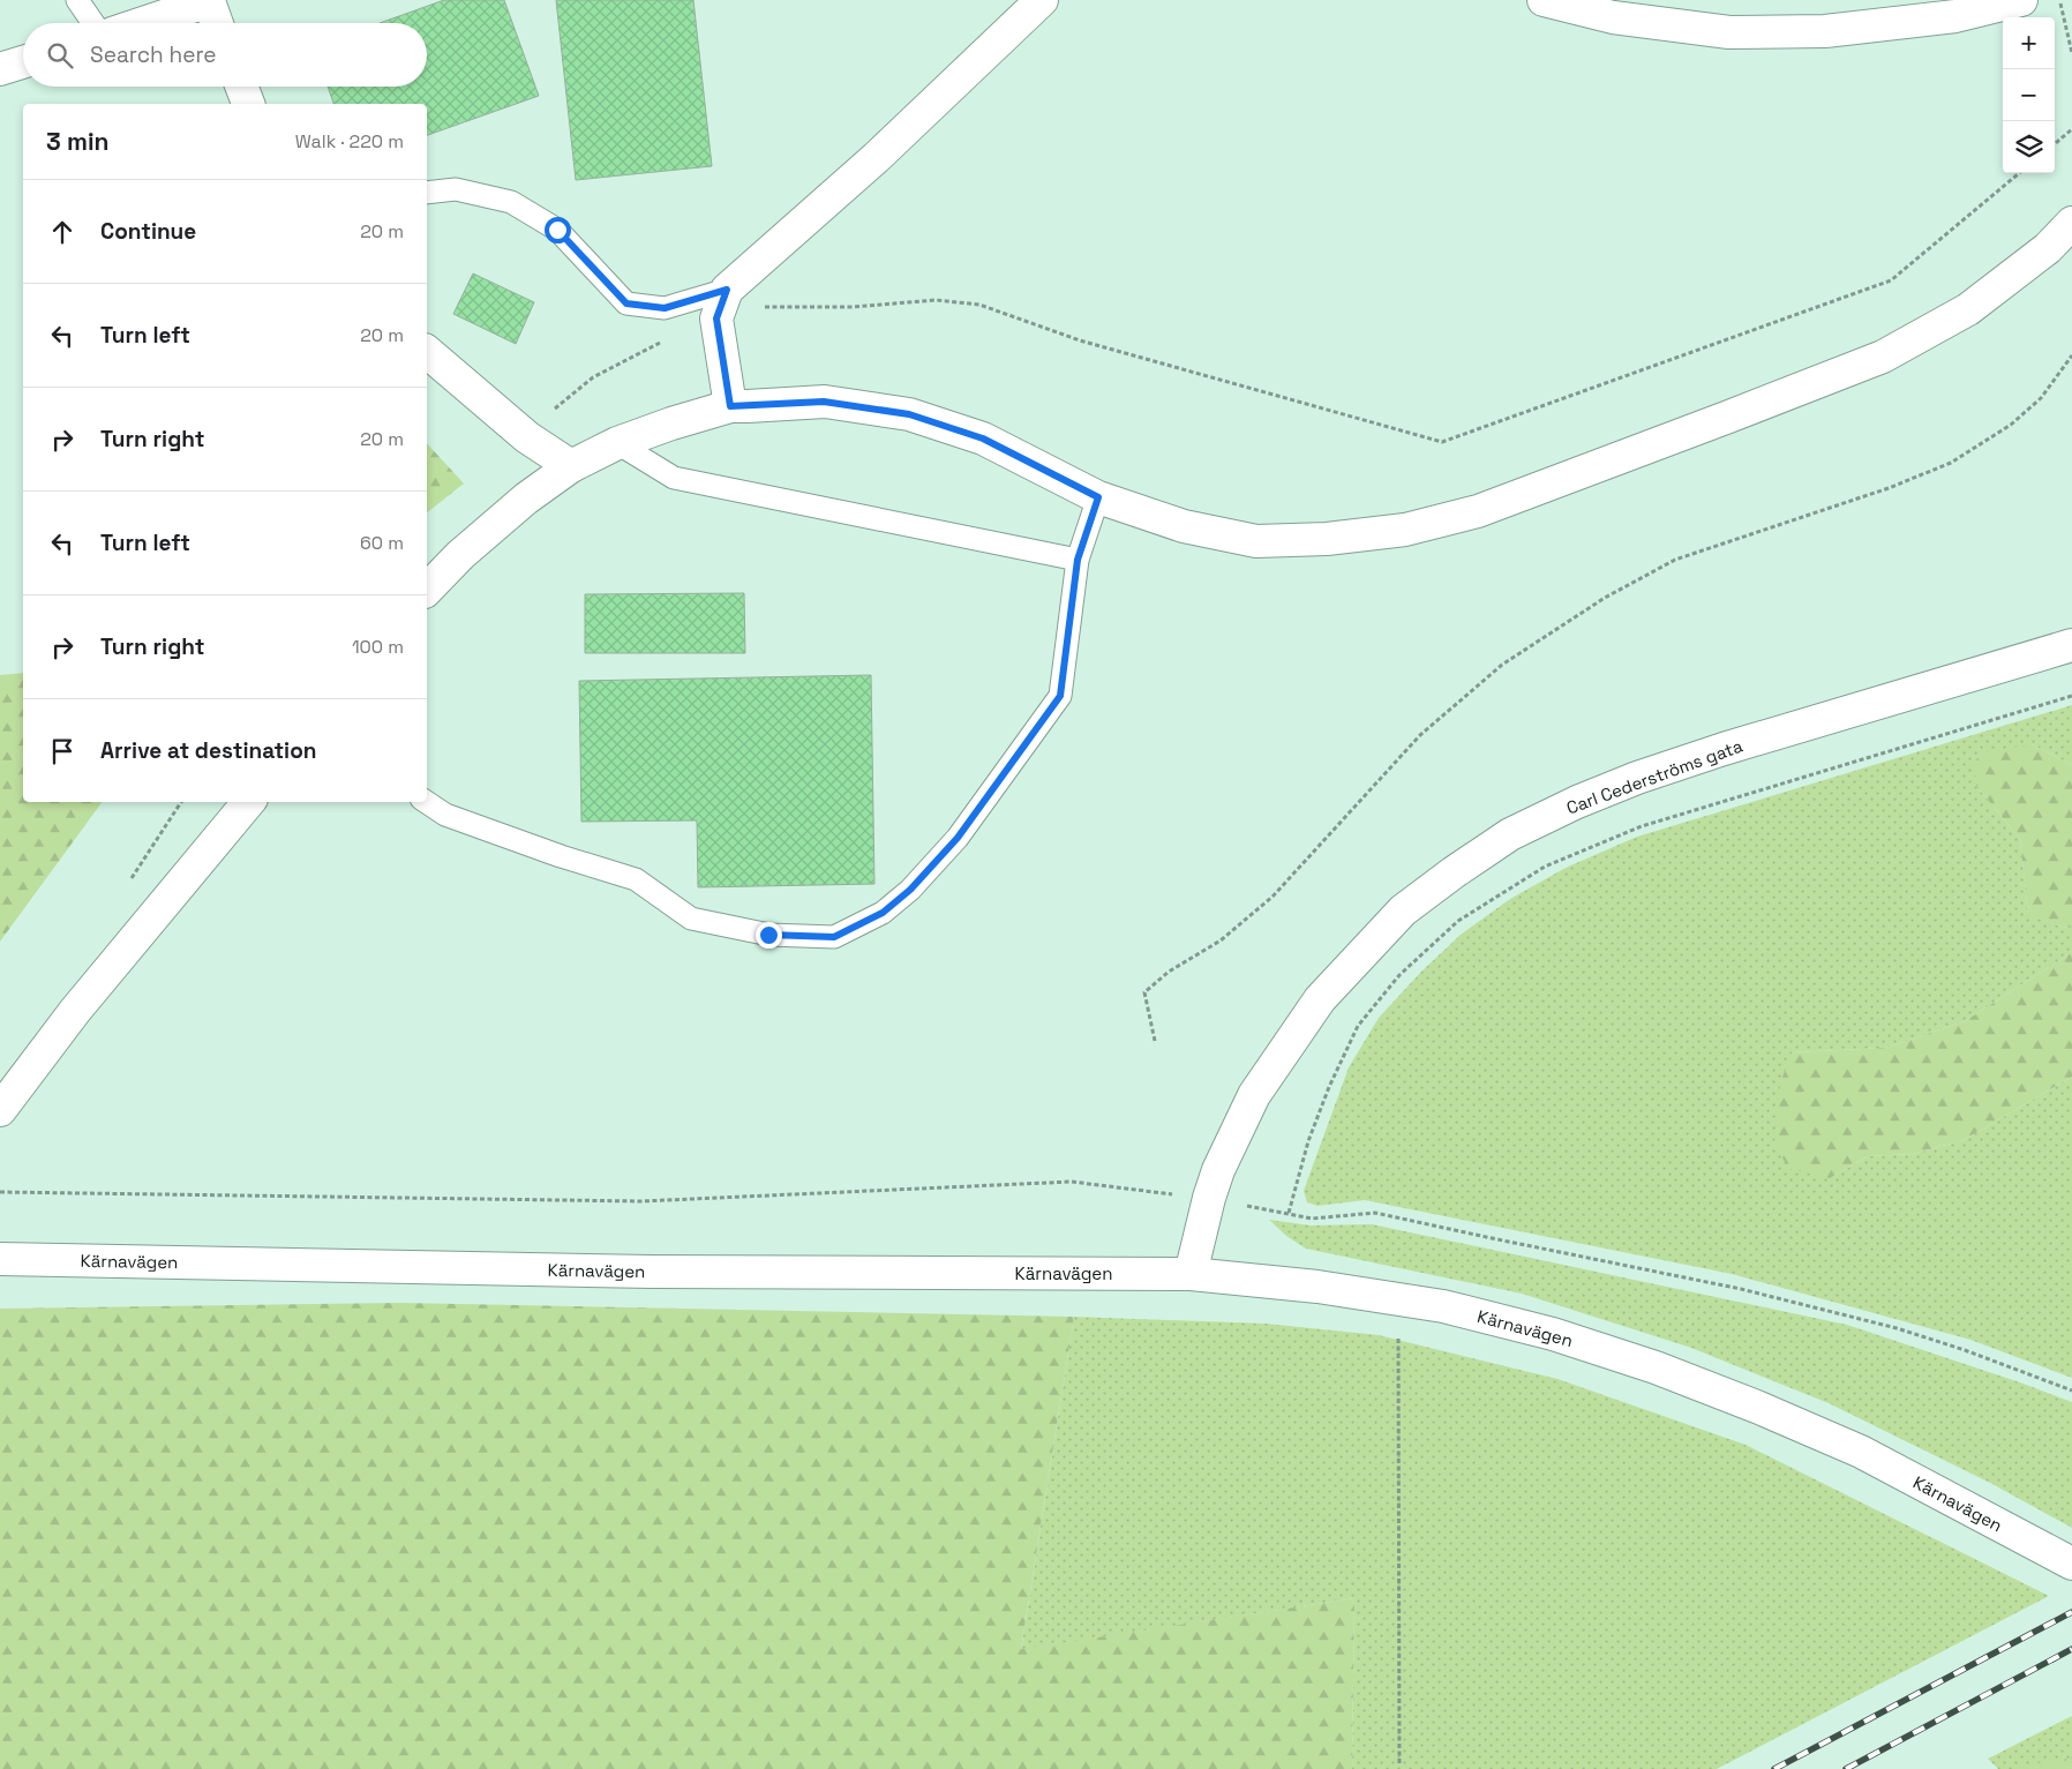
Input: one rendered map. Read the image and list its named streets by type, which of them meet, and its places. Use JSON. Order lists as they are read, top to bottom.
{
  "streets": {
    "street": ["Carl Cederströms gata", "Kärnavägen"]
  },
  "crossings": [
    ["Carl Cederströms gata", "Kärnavägen"]
  ],
  "page": {
    "map_buttons": ["+", "−"],
    "search": "Search here",
    "heading": ["3 min", "Walk · 220 m"],
    "list": [
      ["Continue", "20 m"],
      ["Turn left", "20 m"],
      ["Turn right", "20 m"],
      ["Turn left", "60 m"],
      ["Turn right", "100 m"],
      "Arrive at destination"
    ]
  }
}
